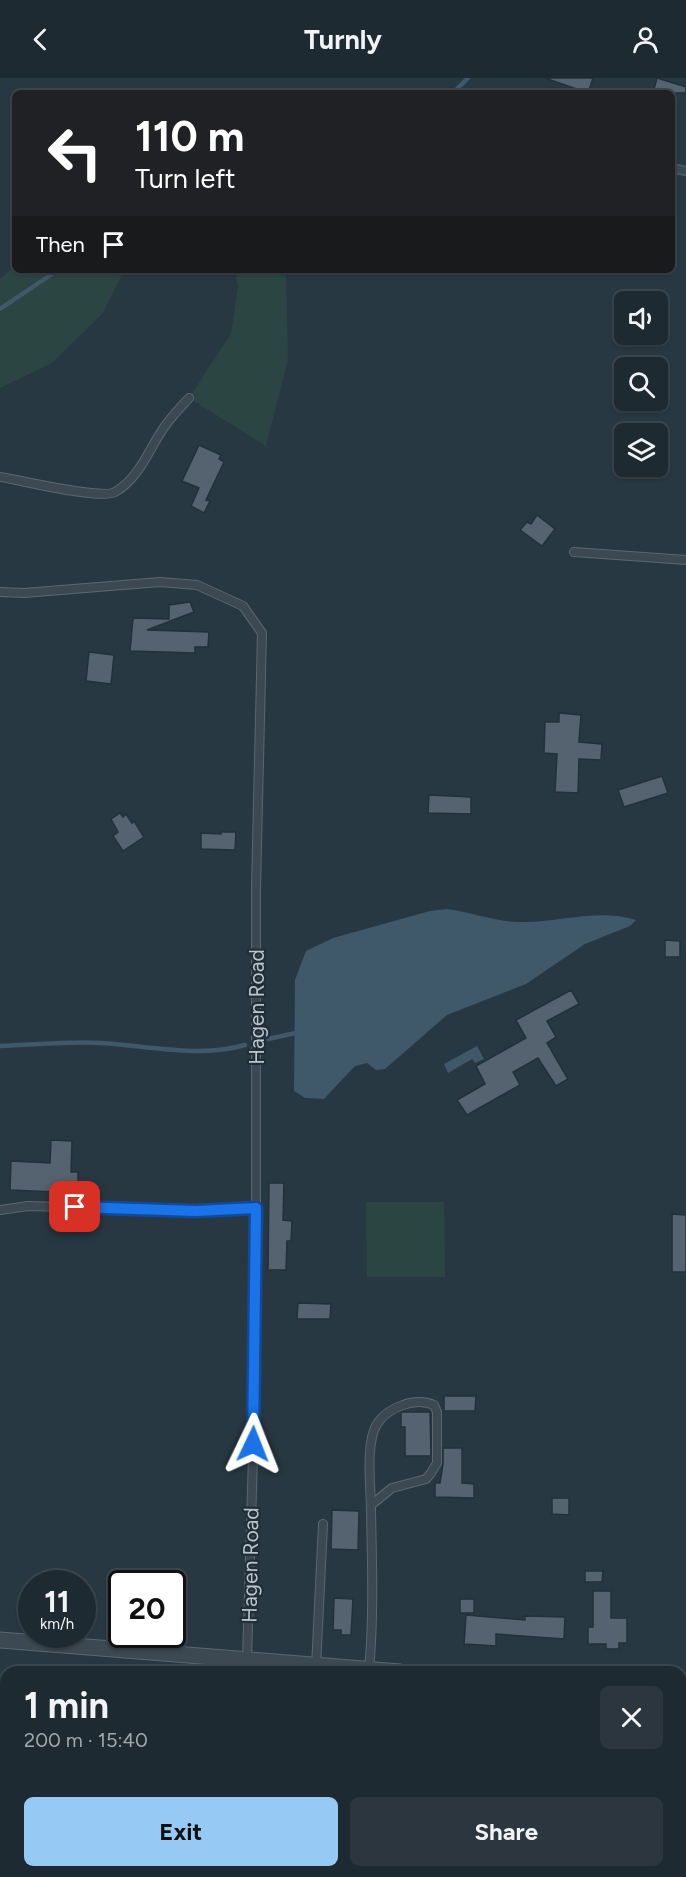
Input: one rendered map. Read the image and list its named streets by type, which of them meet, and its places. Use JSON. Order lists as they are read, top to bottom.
{
  "streets": {
    "lane": ["Hagen Road"]
  },
  "page": {
    "header": "Turnly",
    "turn": ["110 m", "Turn left"],
    "then": "Then",
    "speed": "11 km/h",
    "limit": "20",
    "heading": ["1 min", "200 m · 15:40"],
    "buttons": ["Exit", "Share"]
  }
}
